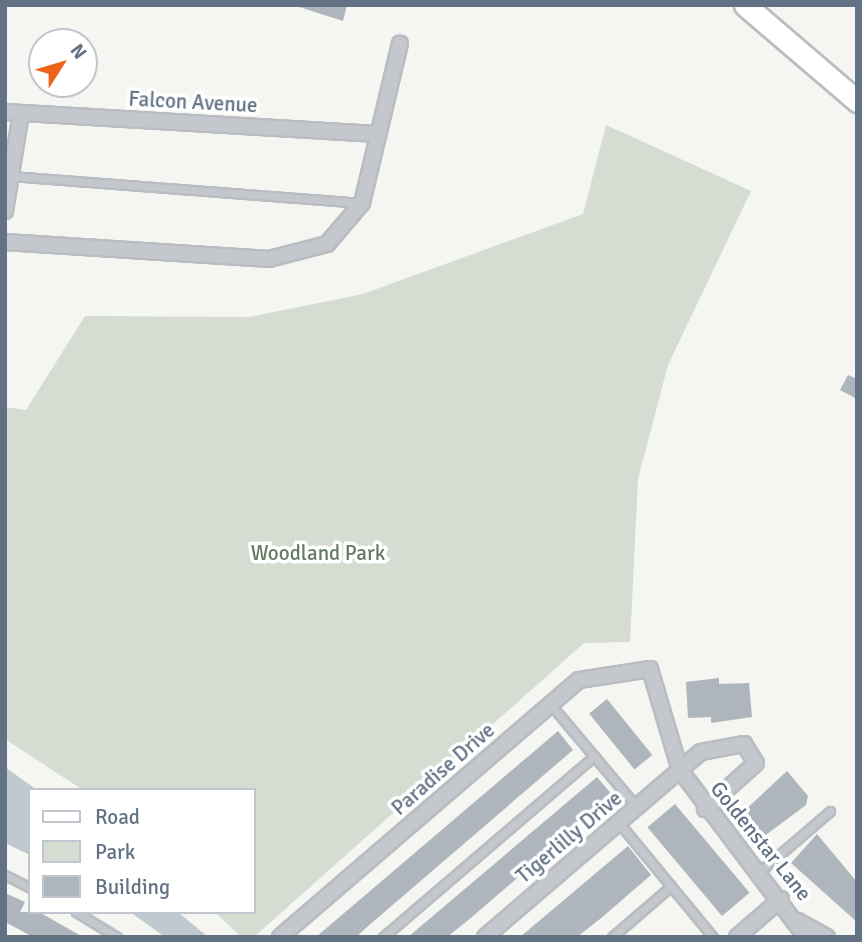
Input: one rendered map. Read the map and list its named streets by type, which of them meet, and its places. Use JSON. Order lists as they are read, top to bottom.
{
  "streets": {
    "street": [
      "Falcon Avenue",
      "Paradise Drive",
      "Tigerlilly Drive",
      "Goldenstar Lane"
    ]
  },
  "crossings": [
    ["Paradise Drive", "Goldenstar Lane"],
    ["Tigerlilly Drive", "Goldenstar Lane"]
  ],
  "parks": ["Woodland Park"],
  "legend": ["Road", "Park", "Building"],
  "north": "top right"
}
